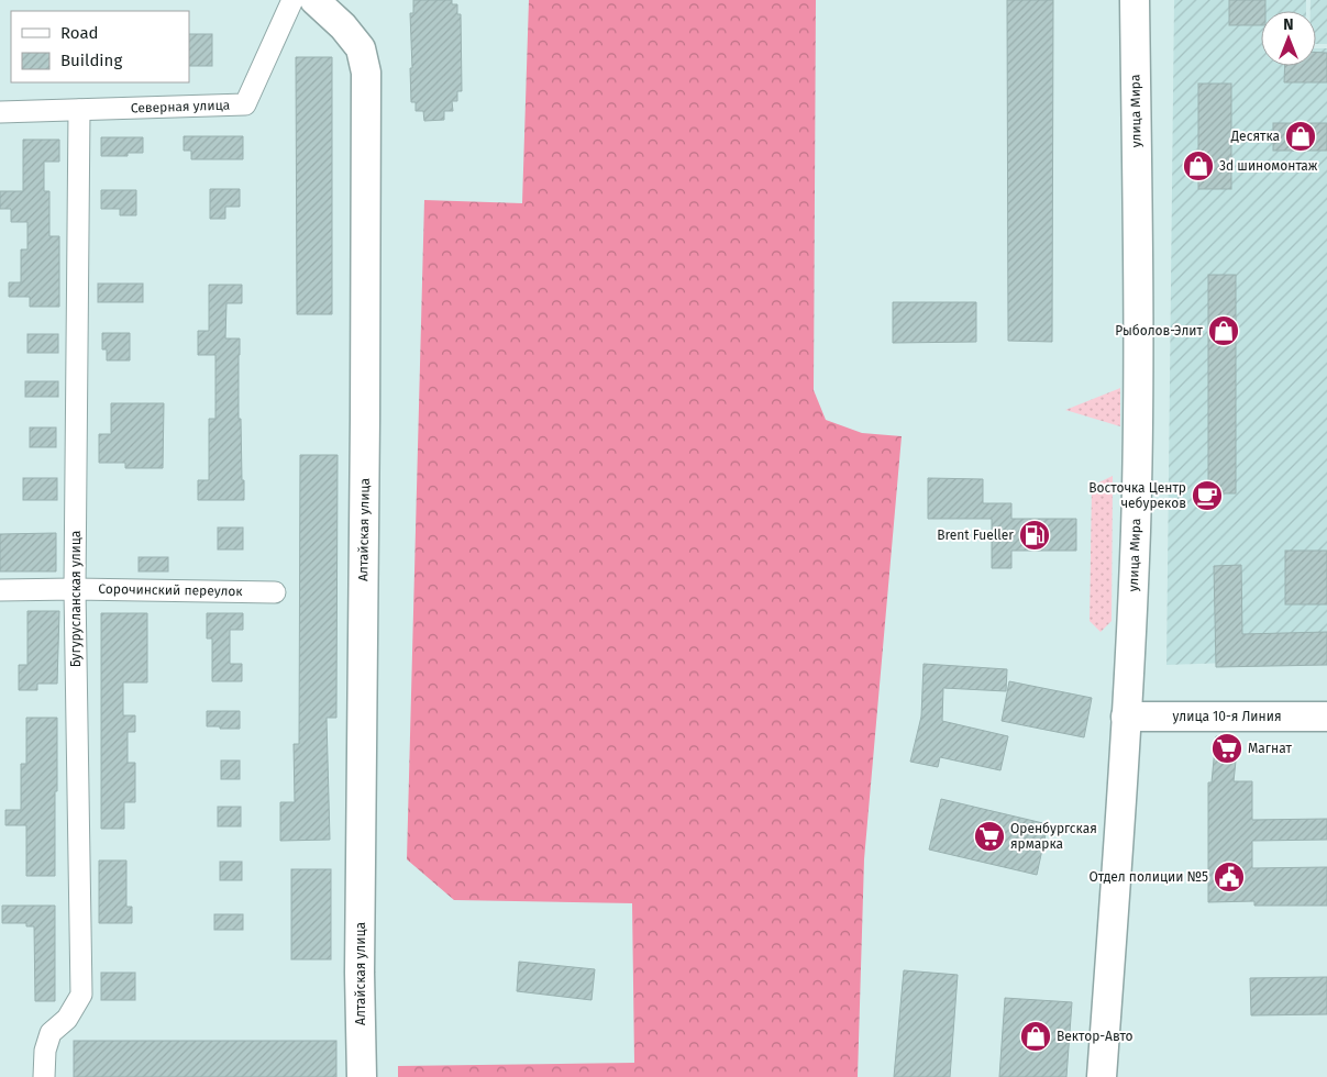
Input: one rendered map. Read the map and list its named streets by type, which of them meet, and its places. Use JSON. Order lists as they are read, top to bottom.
{
  "streets": {
    "street": [
      "Северная улица",
      "улица Мира",
      "Алтайская улица",
      "Сорочинский переулок",
      "Бугурусланская улица",
      "улица 10-я Линия"
    ]
  },
  "crossings": [
    ["Северная улица", "Бугурусланская улица"],
    ["улица Мира", "улица 10-я Линия"],
    ["Сорочинский переулок", "Бугурусланская улица"]
  ],
  "places": {
    "shop": [
      "Десятка",
      "3d шиномонтаж",
      "Рыболов-Элит",
      "Вектор-Авто"
    ],
    "cafe": ["Восточка Центр чебуреков"],
    "fuel station": ["Brent Fueller"],
    "supermarket": ["Магнат", "Оренбургская ярмарка"],
    "public building": ["Отдел полиции №5"]
  },
  "legend": ["Road", "Building"],
  "north": "top"
}
